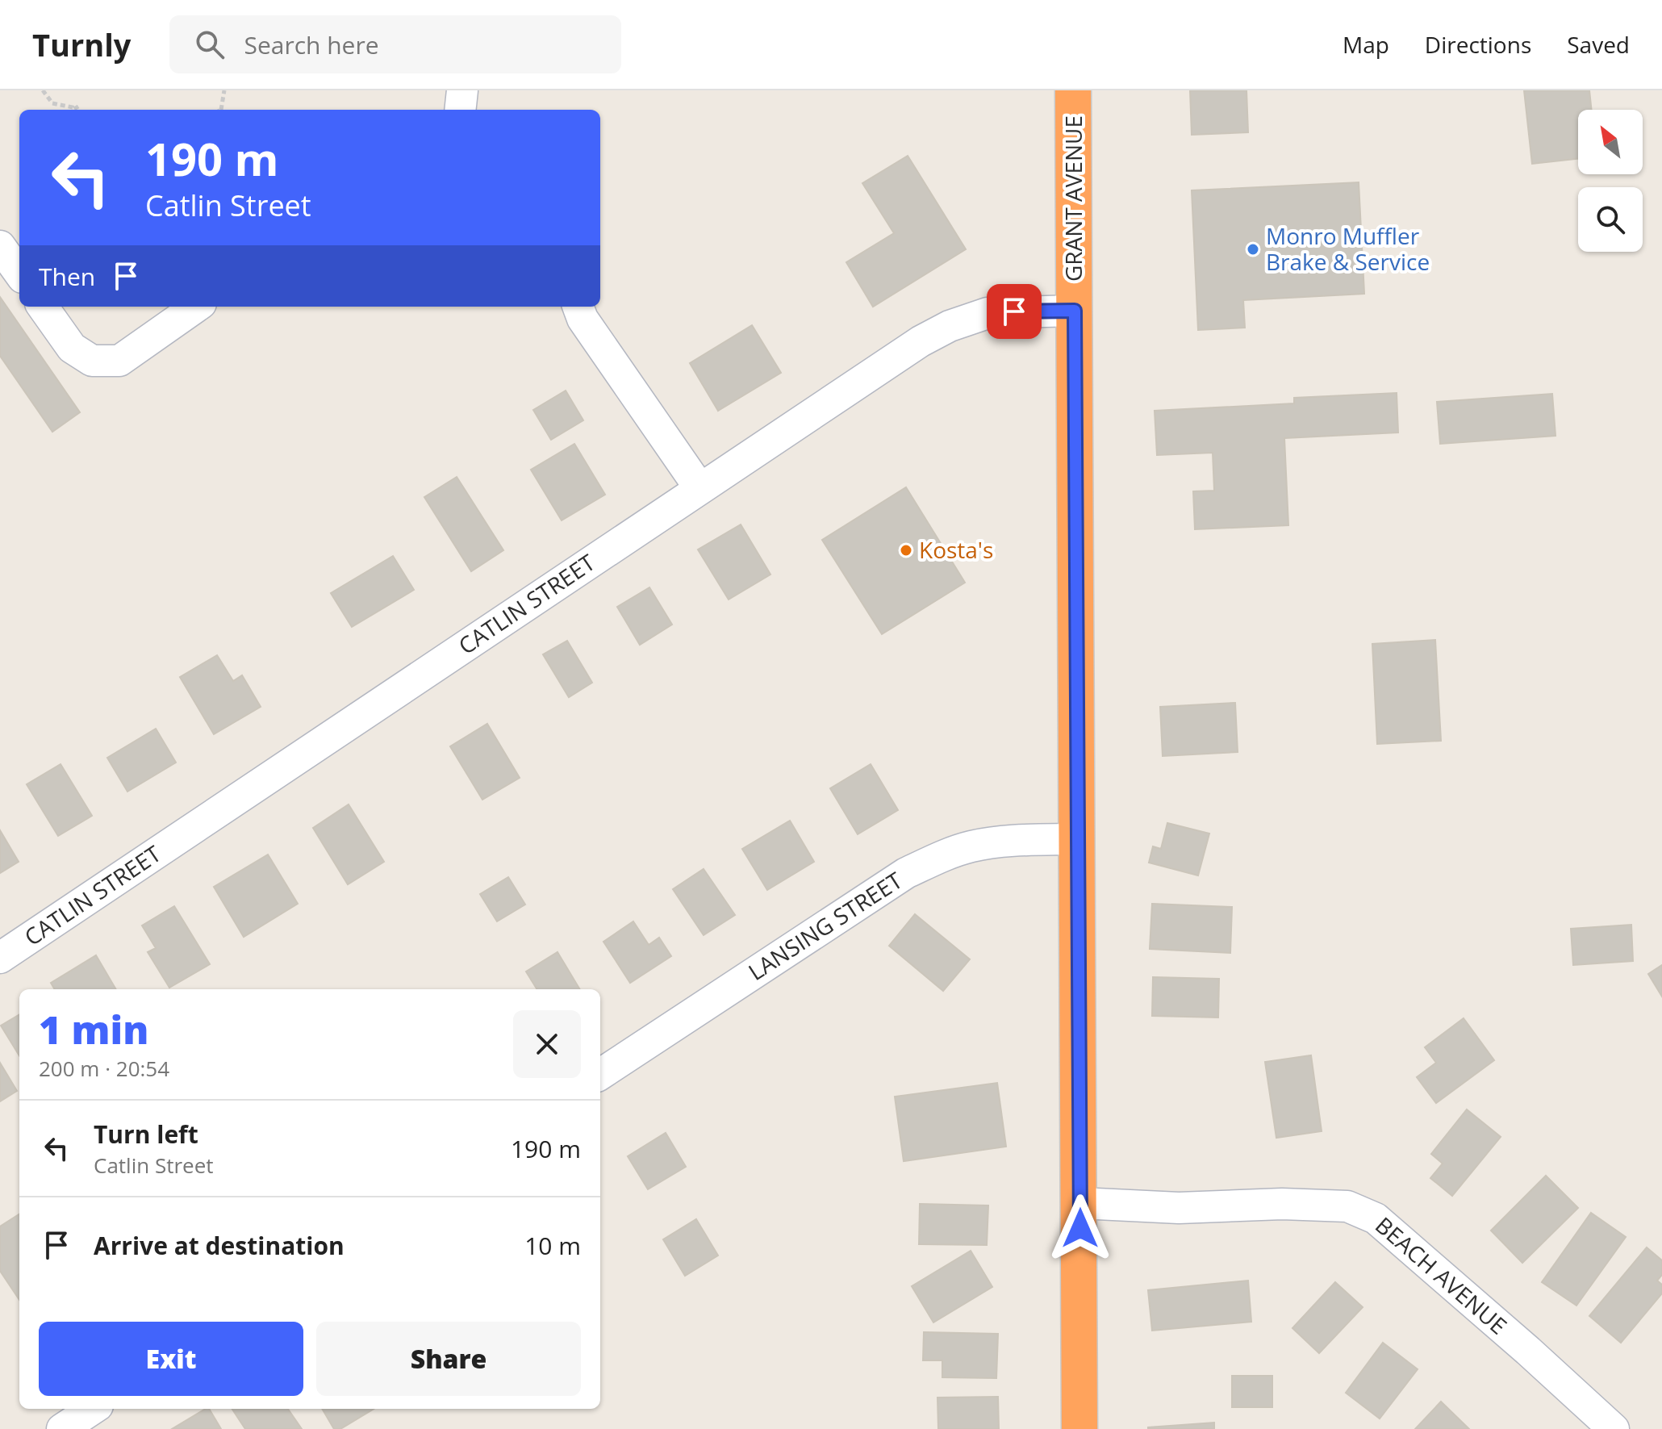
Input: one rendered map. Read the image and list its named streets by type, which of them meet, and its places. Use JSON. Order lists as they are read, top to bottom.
{
  "streets": {
    "highway": ["GRANT AVENUE"],
    "street": ["CATLIN STREET", "LANSING STREET", "BEACH AVENUE"]
  },
  "crossings": [
    ["GRANT AVENUE", "CATLIN STREET"],
    ["GRANT AVENUE", "LANSING STREET"],
    ["GRANT AVENUE", "BEACH AVENUE"]
  ],
  "places": ["Monro Muffler Brake & Service", "Kosta's"],
  "north": "top left",
  "page": {
    "header": "Turnly",
    "search": "Search here",
    "nav": ["Map", "Directions", "Saved"],
    "turn": ["190 m", "Catlin Street"],
    "then": "Then",
    "heading": ["1 min", "200 m · 20:54"],
    "list": [
      {
        "name": "Turn left",
        "note": "Catlin Street",
        "value": "190 m"
      },
      {
        "name": "Arrive at destination",
        "value": "10 m"
      }
    ],
    "buttons": ["Exit", "Share"]
  }
}
